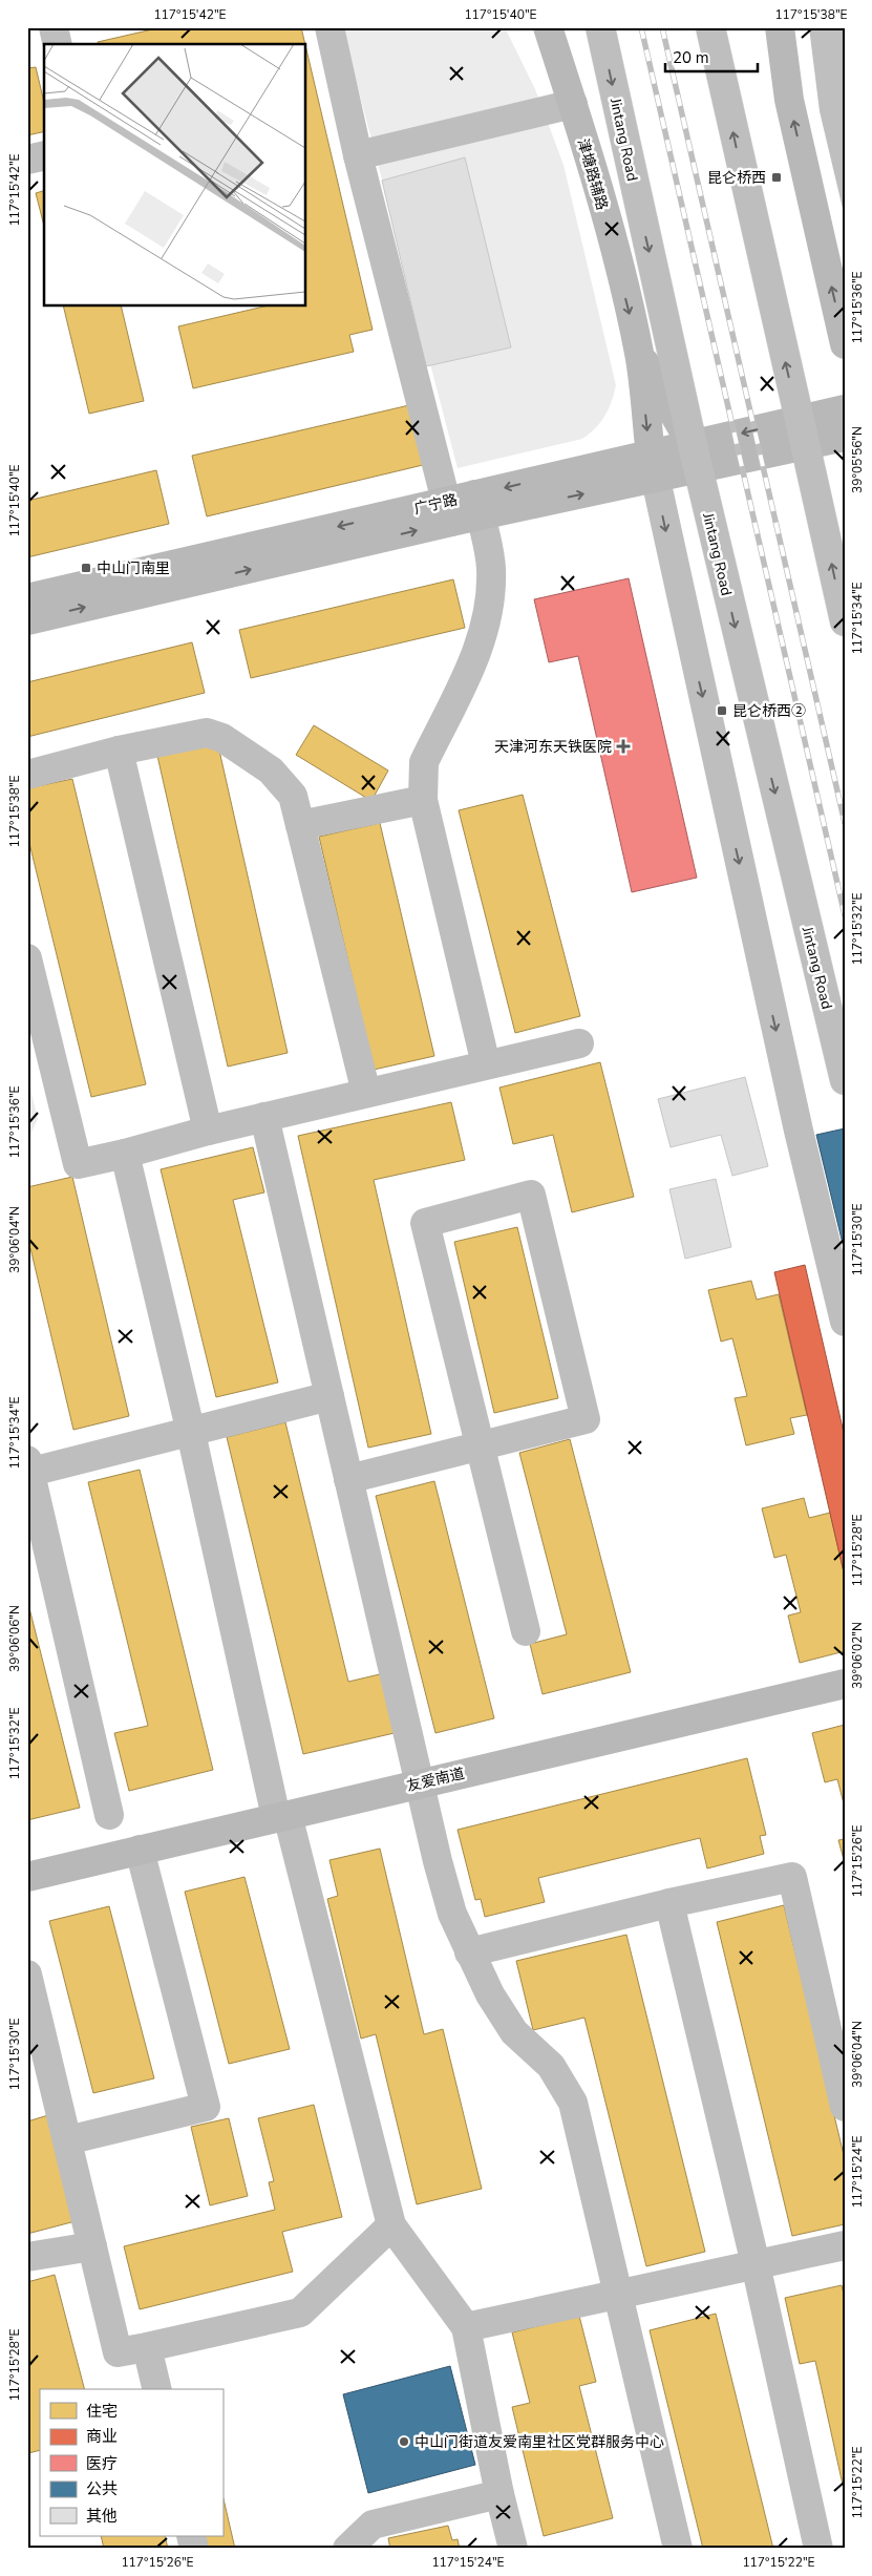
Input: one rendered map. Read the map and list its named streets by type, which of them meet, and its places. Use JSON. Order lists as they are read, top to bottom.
{
  "streets": {
    "main road": ["Jintang Road"],
    "street": ["津塘路辅路", "广宁路", "友爱南道"]
  },
  "crossings": [
    ["Jintang Road", "广宁路"]
  ],
  "places": {
    "transit": ["昆仑桥西", "中山门南里", "昆仑桥西②"],
    "health": ["天津河东天铁医院"],
    "other": ["中山门街道友爱南里社区党群服务中心"]
  },
  "legend": [
    "住宅",
    "商业",
    "医疗",
    "公共",
    "其他"
  ],
  "scale_bar": "20 m",
  "coordinates": [
    "117°15'42\"E",
    "117°15'40\"E",
    "117°15'38\"E",
    "117°15'36\"E",
    "39°05'56\"N",
    "117°15'34\"E",
    "117°15'32\"E",
    "117°15'30\"E",
    "39°06'04\"N",
    "117°15'28\"E",
    "39°06'06\"N",
    "39°06'02\"N",
    "117°15'26\"E",
    "117°15'24\"E",
    "117°15'22\"E"
  ]
}
